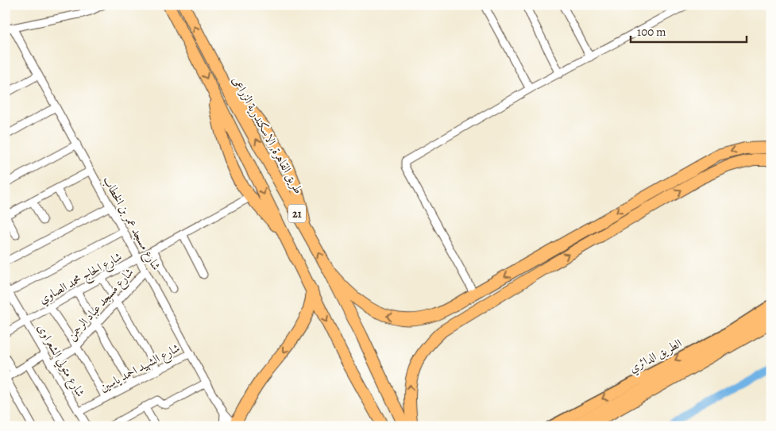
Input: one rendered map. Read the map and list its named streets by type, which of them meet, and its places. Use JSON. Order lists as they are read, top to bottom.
{
  "streets": {
    "highway": ["طريق القاهرة, الاسكندرية الزراعى", "21"],
    "main road": ["الطريق الدائري"],
    "street": [
      "شارع مسجد عمر بن الخطاب",
      "شارع الحاج محمد الصاوي",
      "شارع مسجد عباد الرحمن",
      "شارع متولي الشعراوى",
      "شارع الشهيد احمد ياسين"
    ]
  },
  "crossings": [
    ["شارع مسجد عمر بن الخطاب", "شارع الحاج محمد الصاوي"],
    ["شارع مسجد عمر بن الخطاب", "شارع مسجد عباد الرحمن"],
    ["شارع مسجد عمر بن الخطاب", "شارع الشهيد احمد ياسين"],
    ["شارع الحاج محمد الصاوي", "شارع متولي الشعراوى"],
    ["شارع مسجد عباد الرحمن", "شارع متولي الشعراوى"],
    ["شارع متولي الشعراوى", "شارع الشهيد احمد ياسين"]
  ],
  "scale_bar": "100 m"
}
